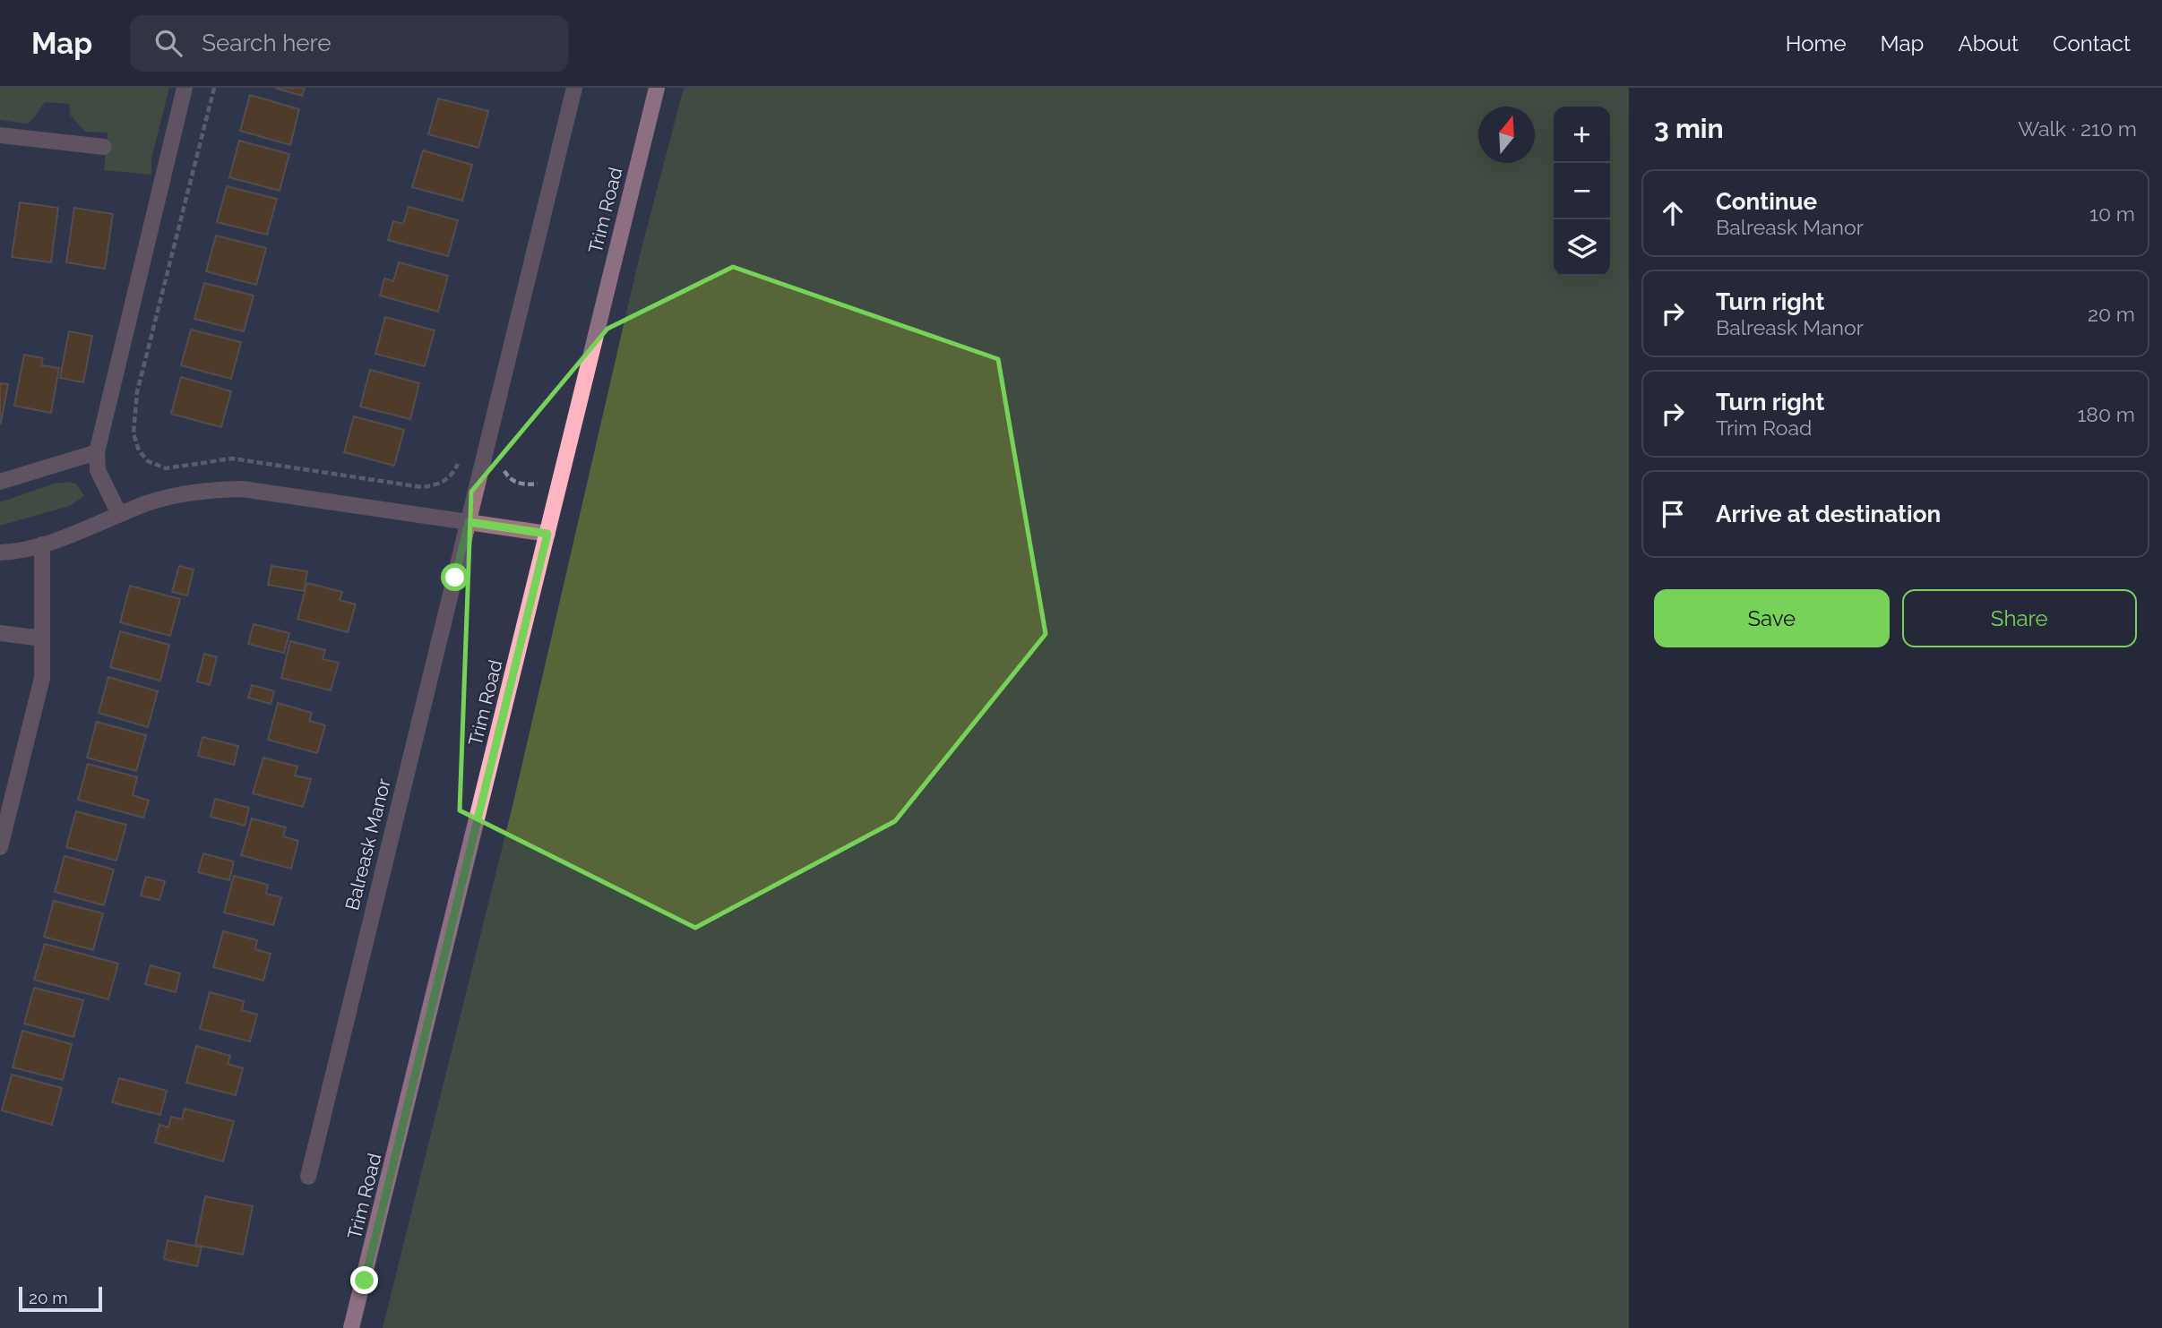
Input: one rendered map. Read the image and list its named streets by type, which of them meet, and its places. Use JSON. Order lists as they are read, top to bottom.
{
  "streets": {
    "main road": ["Trim Road"],
    "street": ["Balreask Manor"]
  },
  "scale_bar": "20 m",
  "north": "top",
  "page": {
    "header": "Map",
    "search": "Search here",
    "nav": [
      "Home",
      "Map",
      "About",
      "Contact"
    ],
    "heading": ["3 min", "Walk · 210 m"],
    "map_buttons": ["+", "−"],
    "list": [
      ["Continue", "Balreask Manor", "10 m"],
      ["Turn right", "Balreask Manor", "20 m"],
      ["Turn right", "Trim Road", "180 m"],
      "Arrive at destination"
    ],
    "buttons": ["Save", "Share"],
    "scale": "20 m"
  }
}
